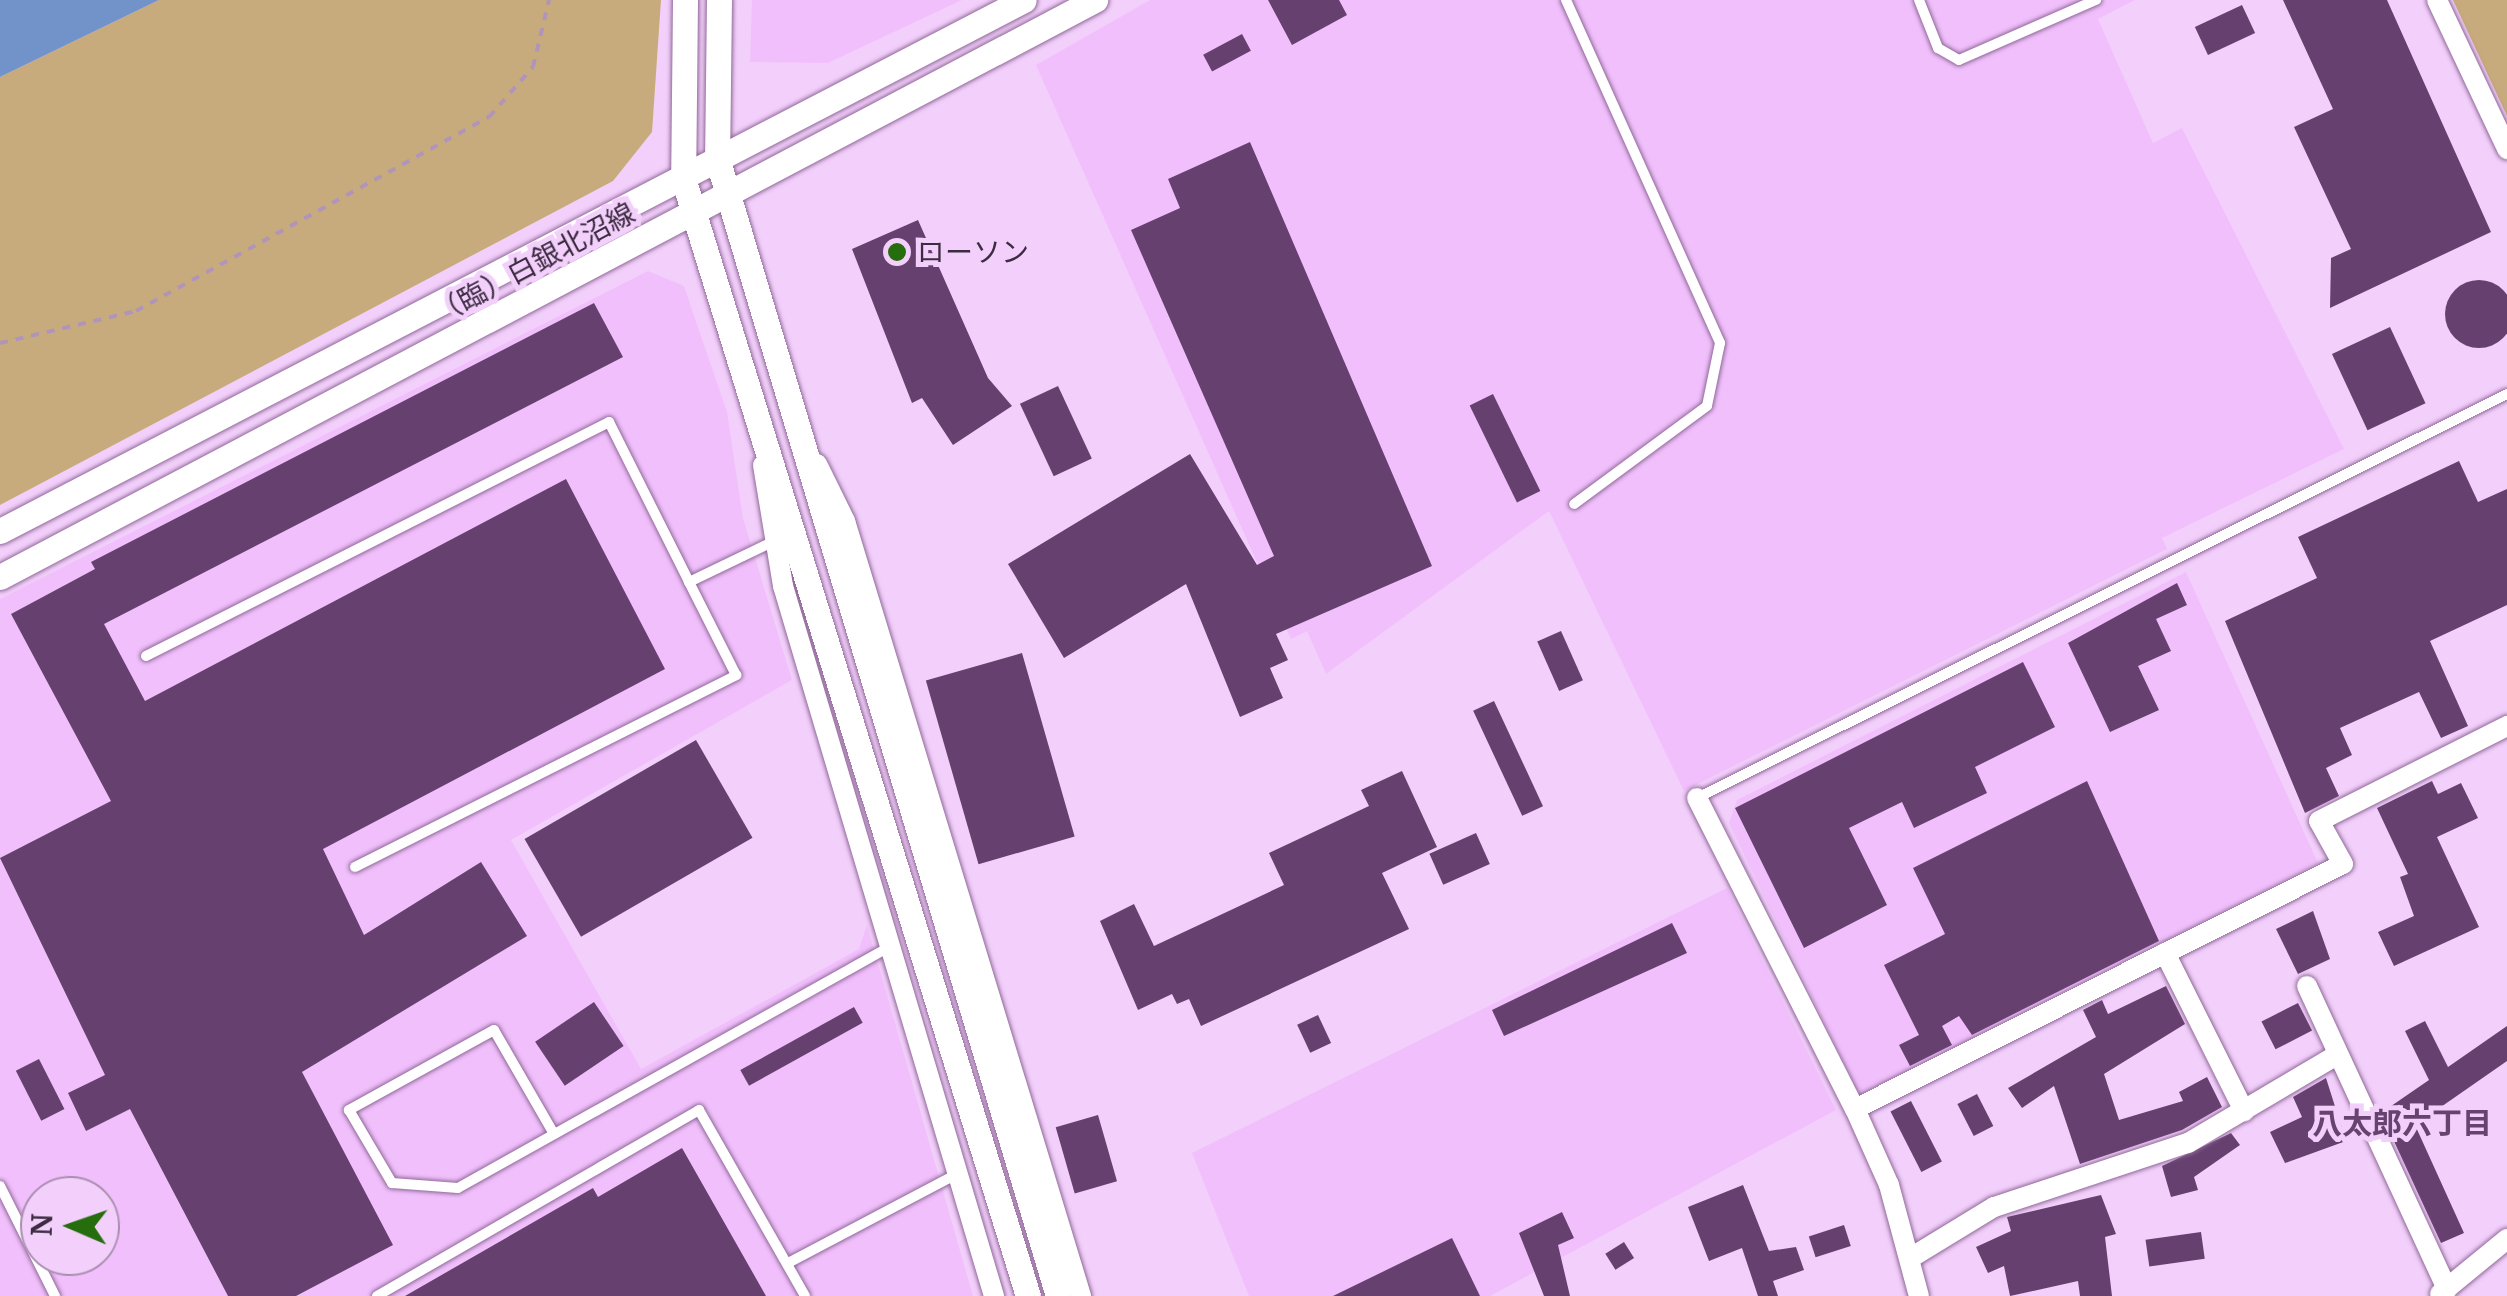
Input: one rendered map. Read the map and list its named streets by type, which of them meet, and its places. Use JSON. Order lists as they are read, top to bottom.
{
  "streets": {
    "street": ["（臨）白銀北沼線"]
  },
  "districts": ["八太郎六丁目"],
  "places": ["ローソン"],
  "north": "left"
}
